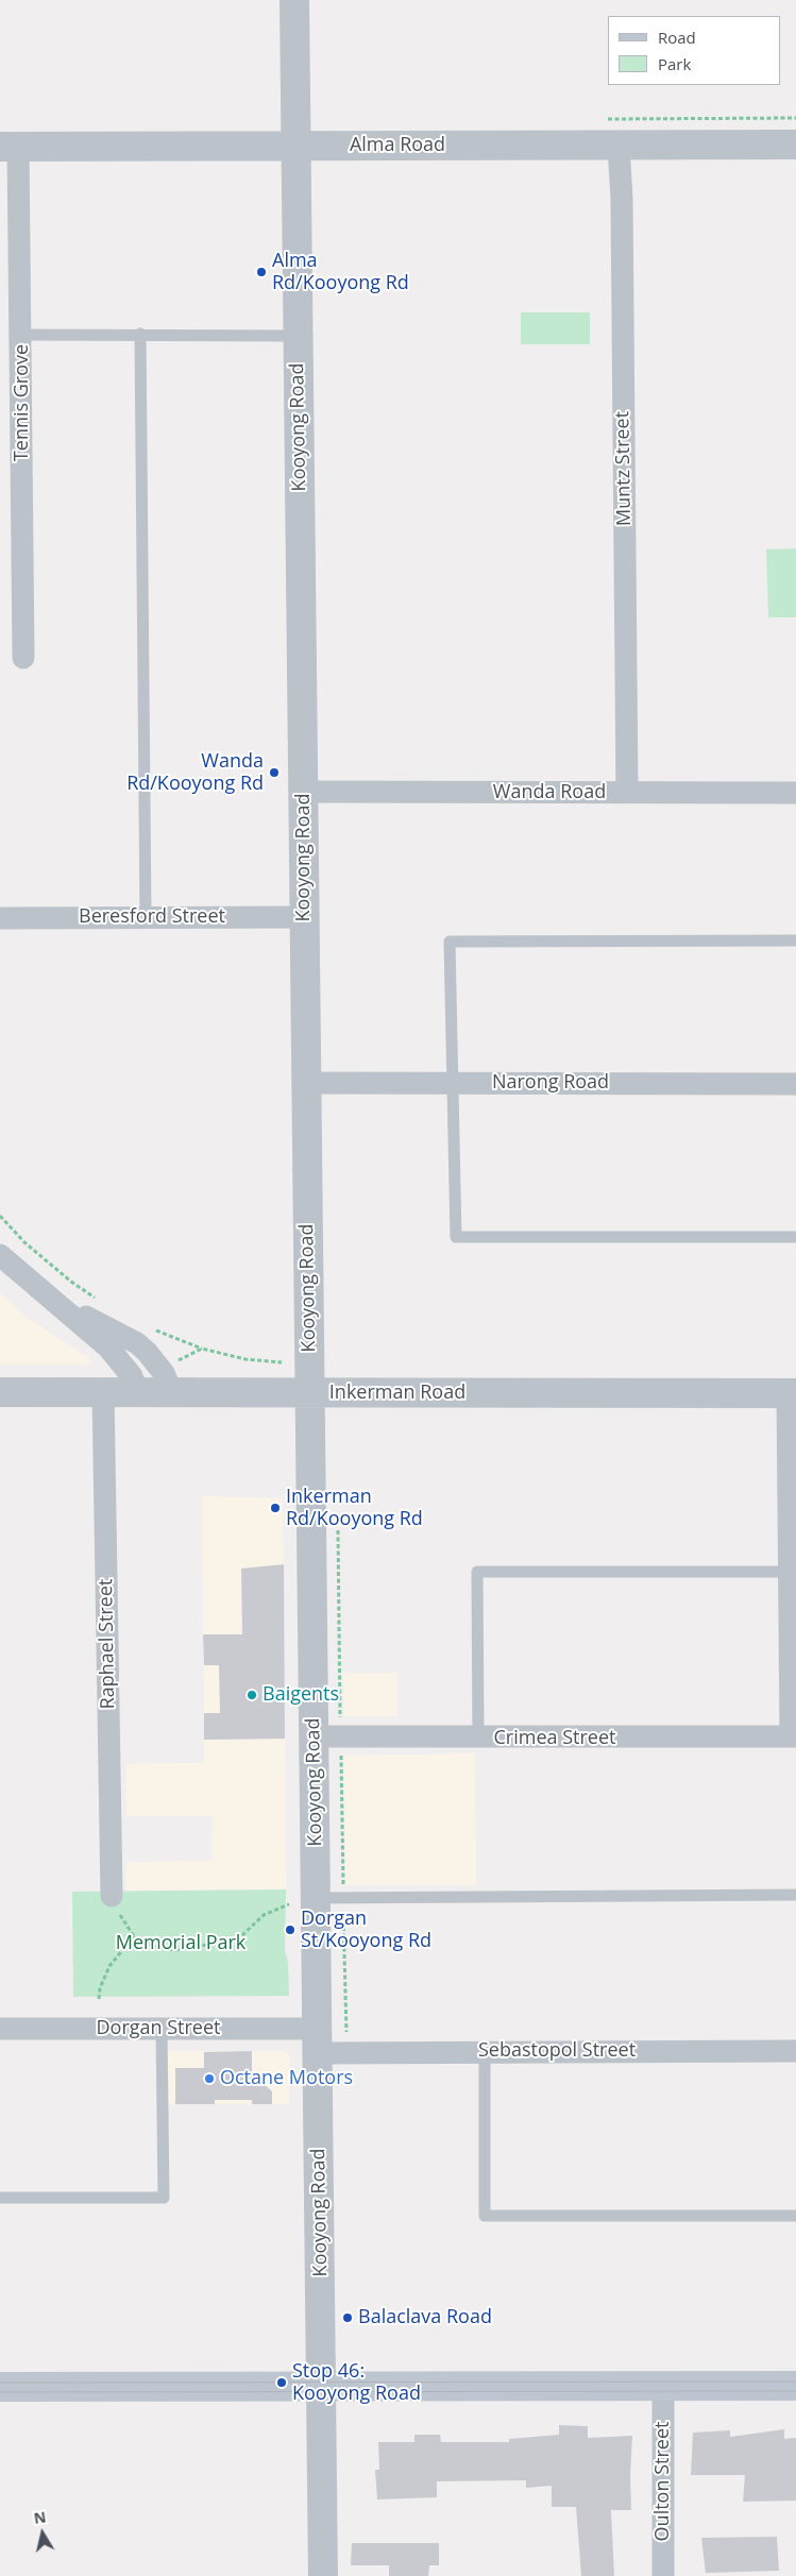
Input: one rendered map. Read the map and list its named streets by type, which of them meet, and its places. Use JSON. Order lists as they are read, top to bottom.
{
  "streets": {
    "street": [
      "Alma Road",
      "Tennis Grove",
      "Kooyong Road",
      "Muntz Street",
      "Wanda Road",
      "Beresford Street",
      "Narong Road",
      "Inkerman Road",
      "Raphael Street",
      "Crimea Street",
      "Dorgan Street",
      "Sebastopol Street",
      "Oulton Street"
    ]
  },
  "crossings": [
    ["Alma Road", "Tennis Grove"],
    ["Alma Road", "Kooyong Road"],
    ["Alma Road", "Muntz Street"],
    ["Kooyong Road", "Wanda Road"],
    ["Kooyong Road", "Beresford Street"],
    ["Kooyong Road", "Narong Road"],
    ["Kooyong Road", "Inkerman Road"],
    ["Kooyong Road", "Crimea Street"],
    ["Kooyong Road", "Dorgan Street"],
    ["Kooyong Road", "Sebastopol Street"],
    ["Muntz Street", "Wanda Road"],
    ["Inkerman Road", "Raphael Street"],
    ["Dorgan Street", "Sebastopol Street"]
  ],
  "parks": ["Memorial Park"],
  "places": [
    "Alma Rd/Kooyong Rd",
    "Wanda Rd/Kooyong Rd",
    "Inkerman Rd/Kooyong Rd",
    "Baigents",
    "Dorgan St/Kooyong Rd",
    "Octane Motors",
    "Balaclava Road",
    "Stop 46: Kooyong Road"
  ],
  "legend": ["Road", "Park"],
  "north": "top"
}
